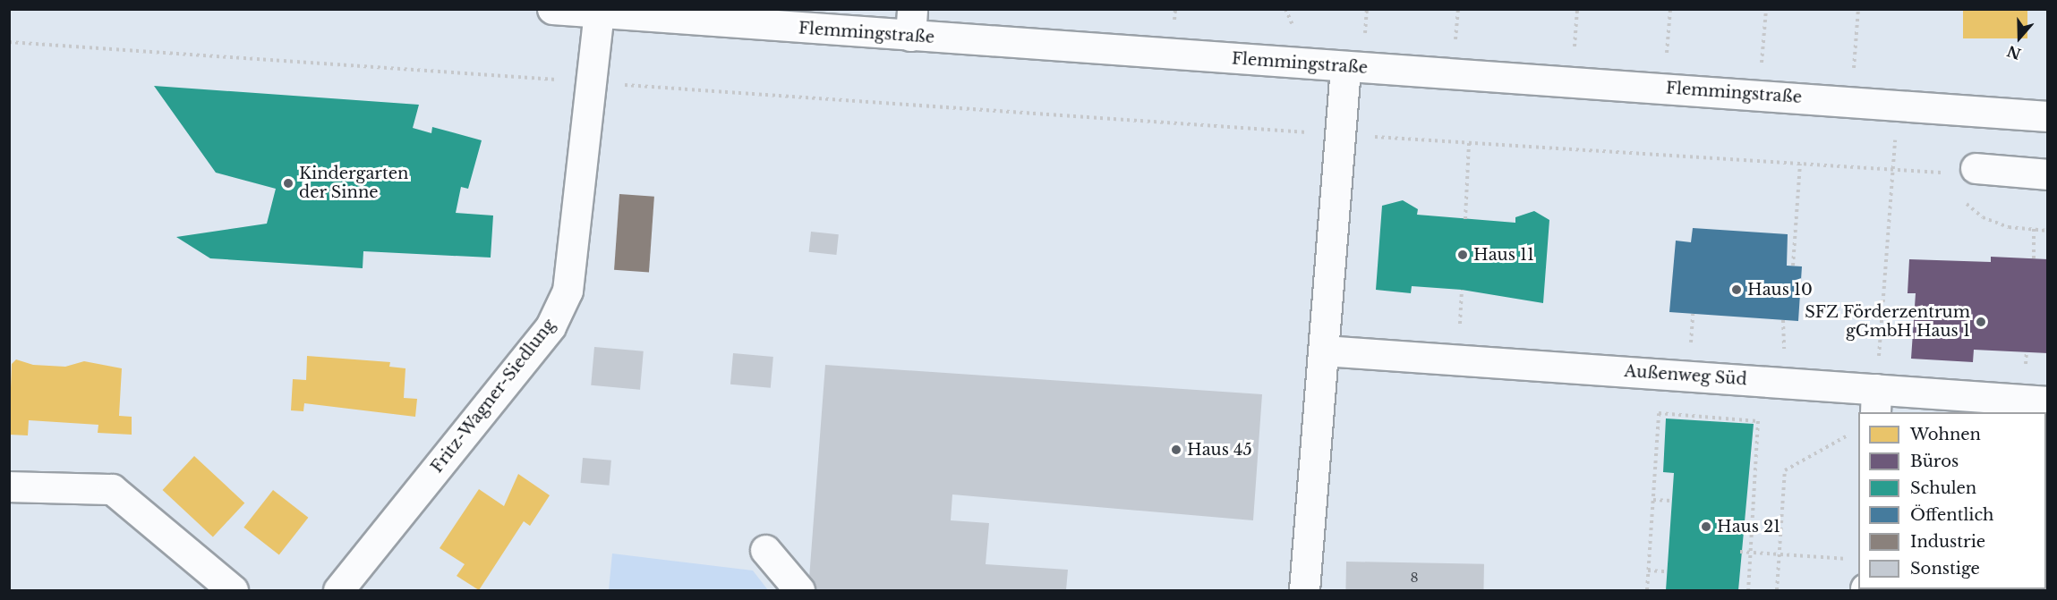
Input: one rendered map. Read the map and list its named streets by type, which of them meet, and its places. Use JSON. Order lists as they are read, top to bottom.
{
  "streets": {
    "street": ["Flemmingstraße", "Außenweg Süd", "Fritz-Wagner-Siedlung"]
  },
  "crossings": [
    ["Flemmingstraße", "Fritz-Wagner-Siedlung"]
  ],
  "places": [
    "Kindergarten der Sinne",
    "Haus 11",
    "Haus 10",
    "SFZ Förderzentrum gGmbH Haus 1",
    "Haus 45",
    "Haus 21"
  ],
  "house_numbers": ["8"],
  "legend": [
    "Wohnen",
    "Büros",
    "Schulen",
    "Öffentlich",
    "Industrie",
    "Sonstige"
  ],
  "north": "bottom"
}
